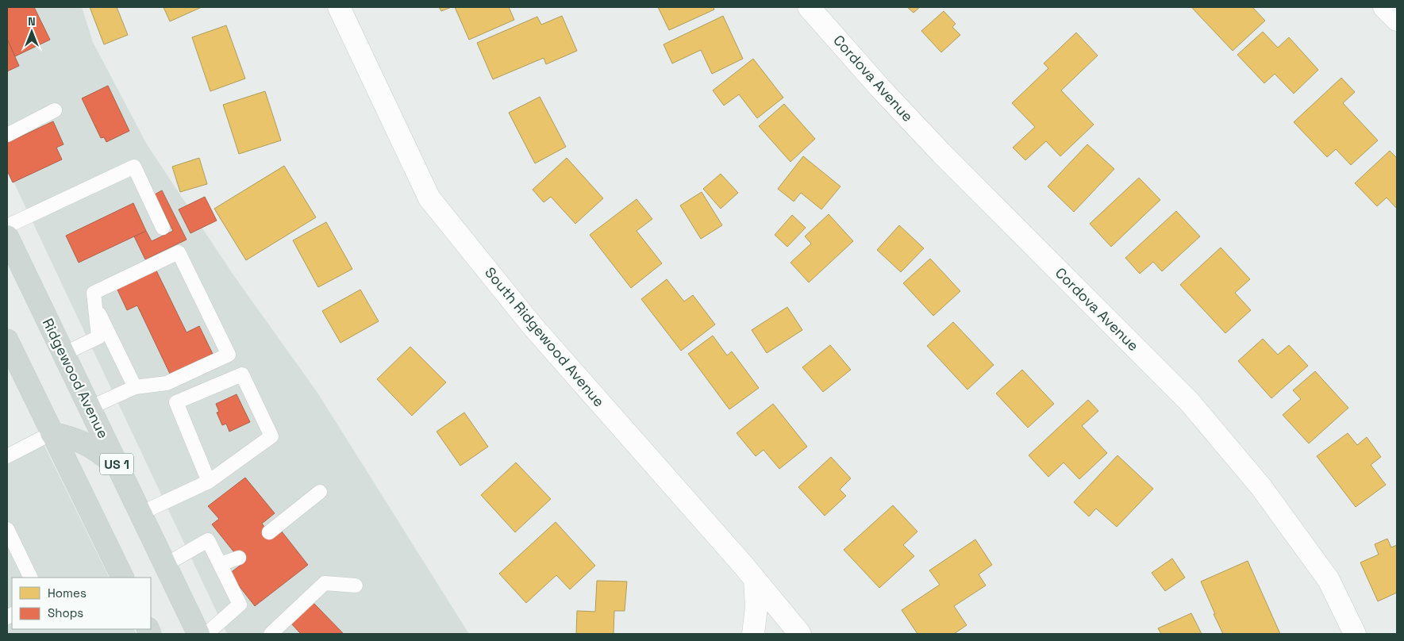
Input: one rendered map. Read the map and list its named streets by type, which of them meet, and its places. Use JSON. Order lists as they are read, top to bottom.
{
  "streets": {
    "main road": ["Ridgewood Avenue", "US 1"],
    "street": ["Cordova Avenue", "South Ridgewood Avenue"]
  },
  "legend": ["Homes", "Shops"],
  "north": "top"
}
